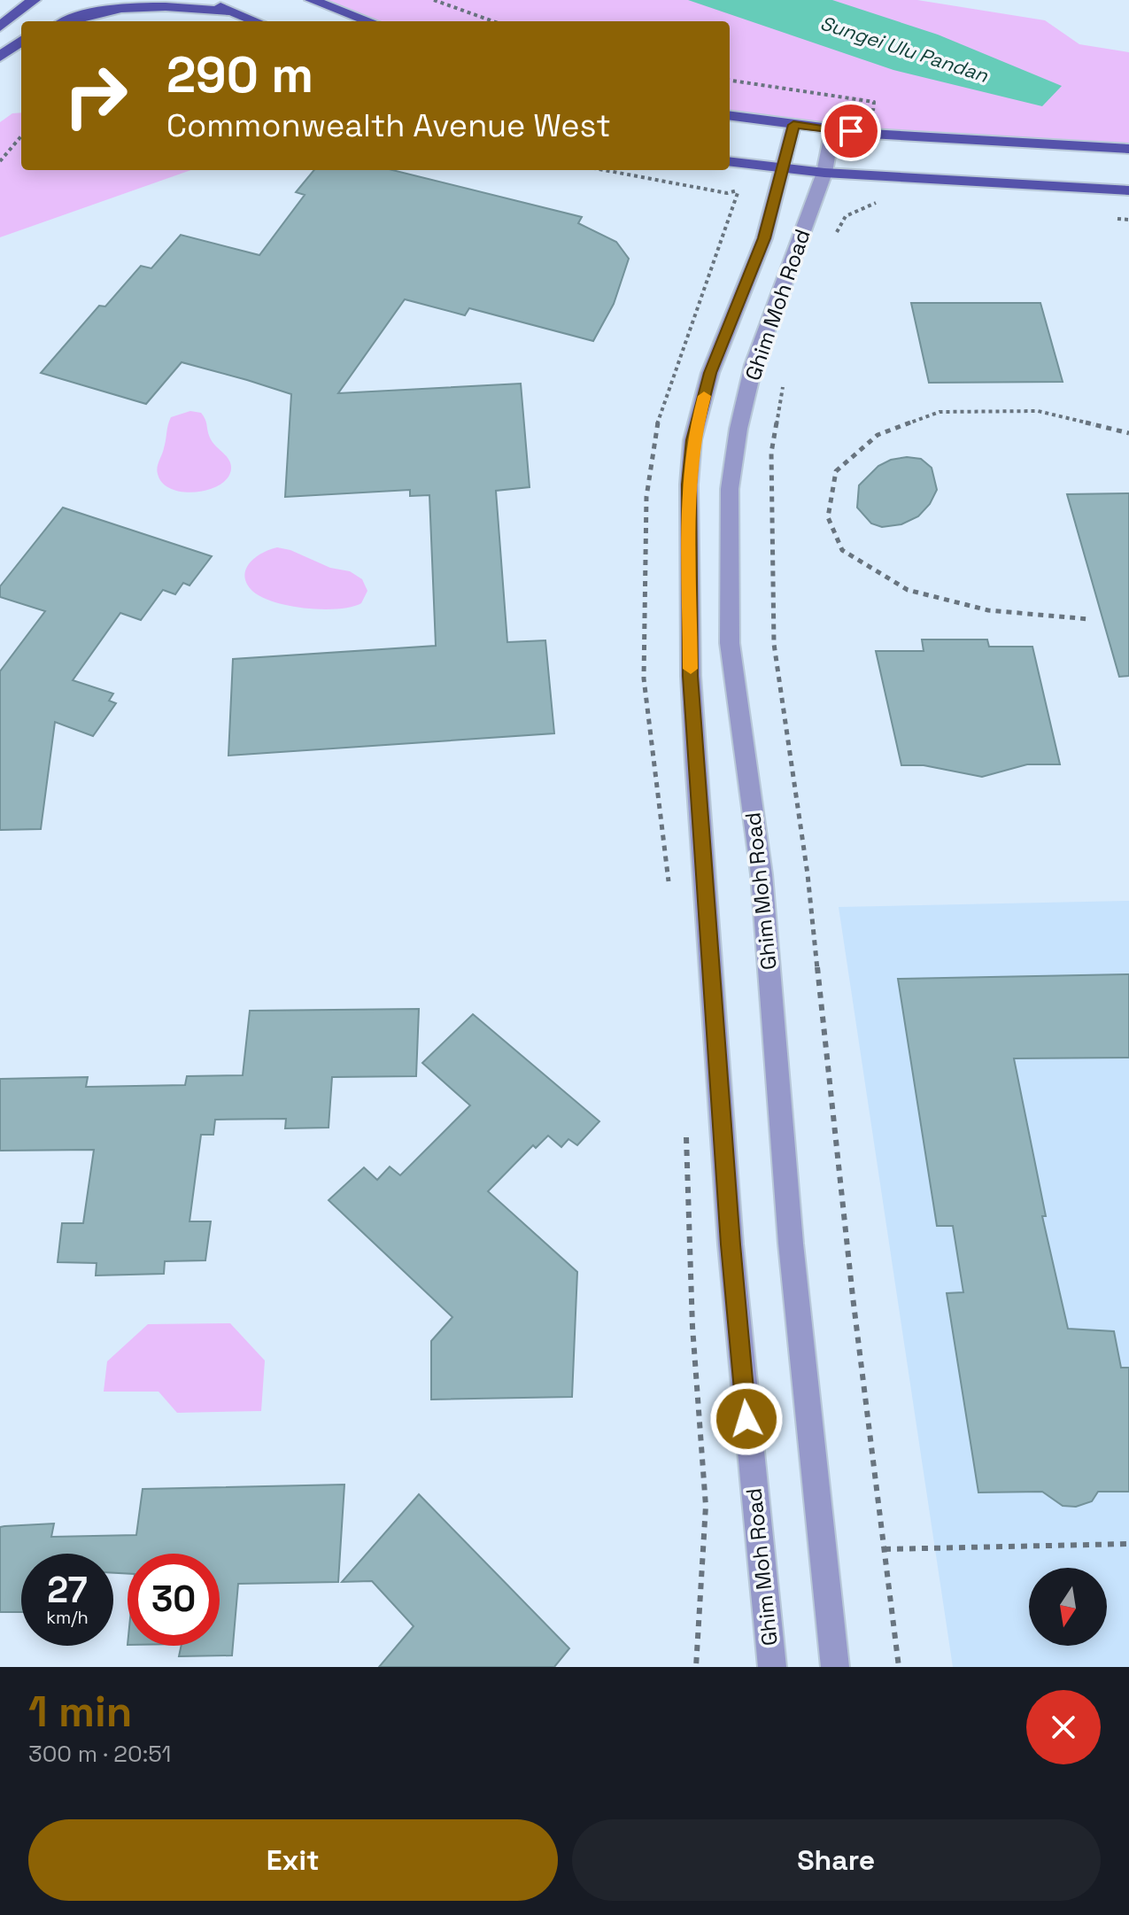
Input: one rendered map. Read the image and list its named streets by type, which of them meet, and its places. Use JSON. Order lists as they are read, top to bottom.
{
  "streets": {
    "street": ["Ghim Moh Road"]
  },
  "water": ["Sungei Ulu Pandan"],
  "north": "bottom",
  "page": {
    "turn": ["290 m", "Commonwealth Avenue West"],
    "speed": "27 km/h",
    "limit": "30",
    "heading": ["1 min", "300 m · 20:51"],
    "buttons": ["Exit", "Share"]
  }
}
